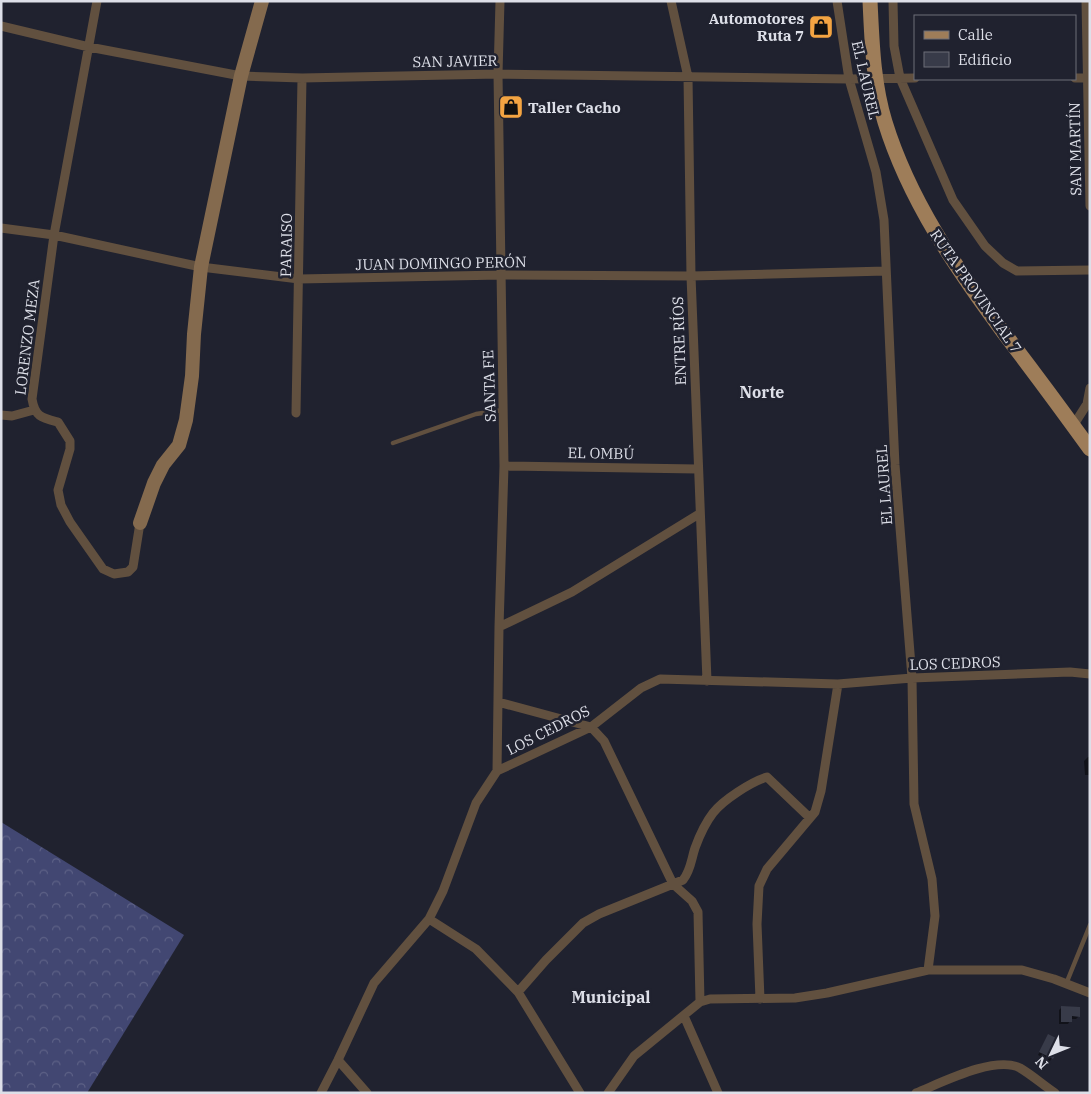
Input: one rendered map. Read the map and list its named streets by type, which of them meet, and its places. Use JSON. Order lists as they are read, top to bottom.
{
  "streets": {
    "main road": ["RUTA PROVINCIAL 7"],
    "street": [
      "SAN JAVIER",
      "EL LAUREL",
      "SAN MARTÍN",
      "PARAISO",
      "JUAN DOMINGO PERÓN",
      "LORENZO MEZA",
      "ENTRE RÍOS",
      "SANTA FE",
      "EL OMBÚ",
      "LOS CEDROS"
    ]
  },
  "crossings": [
    ["SAN JAVIER", "EL LAUREL"],
    ["SAN JAVIER", "PARAISO"],
    ["SAN JAVIER", "RUTA PROVINCIAL 7"],
    ["SAN JAVIER", "LORENZO MEZA"],
    ["SAN JAVIER", "ENTRE RÍOS"],
    ["SAN JAVIER", "SANTA FE"],
    ["EL LAUREL", "JUAN DOMINGO PERÓN"],
    ["EL LAUREL", "LOS CEDROS"],
    ["PARAISO", "JUAN DOMINGO PERÓN"],
    ["JUAN DOMINGO PERÓN", "LORENZO MEZA"],
    ["JUAN DOMINGO PERÓN", "ENTRE RÍOS"],
    ["JUAN DOMINGO PERÓN", "SANTA FE"],
    ["ENTRE RÍOS", "EL OMBÚ"],
    ["ENTRE RÍOS", "LOS CEDROS"],
    ["SANTA FE", "EL OMBÚ"],
    ["SANTA FE", "LOS CEDROS"]
  ],
  "districts": ["Norte", "Municipal"],
  "places": {
    "shop": ["Automotores Ruta 7", "Taller Cacho"]
  },
  "legend": ["Calle", "Edificio"],
  "north": "bottom left"
}
